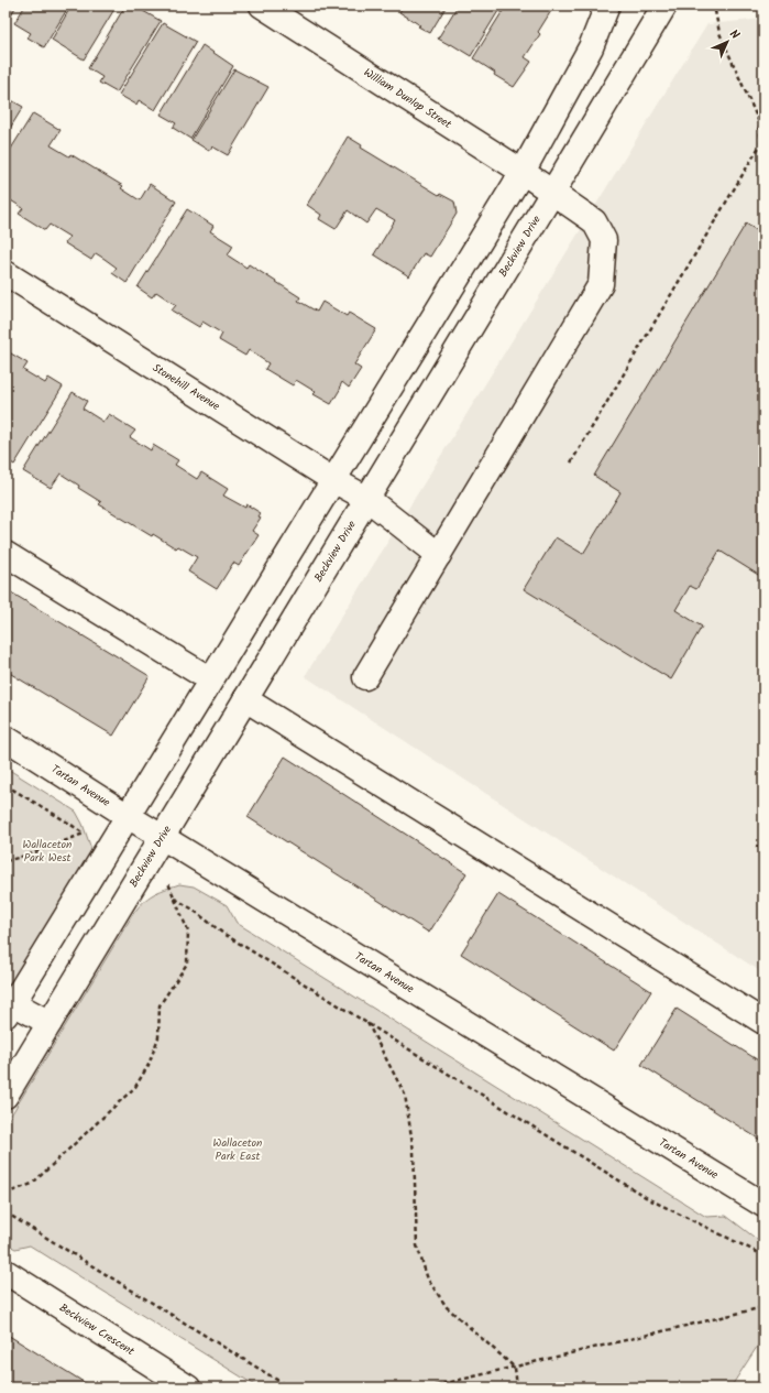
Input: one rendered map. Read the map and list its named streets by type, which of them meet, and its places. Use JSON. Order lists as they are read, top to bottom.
{
  "streets": {
    "street": [
      "William Dunlop Street",
      "Beckview Drive",
      "Stonehill Avenue",
      "Tartan Avenue",
      "Beckview Crescent"
    ]
  },
  "crossings": [
    ["William Dunlop Street", "Beckview Drive"],
    ["William Dunlop Street", "Stonehill Avenue"],
    ["Beckview Drive", "Stonehill Avenue"],
    ["Beckview Drive", "Tartan Avenue"]
  ],
  "parks": ["Wallaceton Park West", "Wallaceton Park East"],
  "north": "top right"
}
